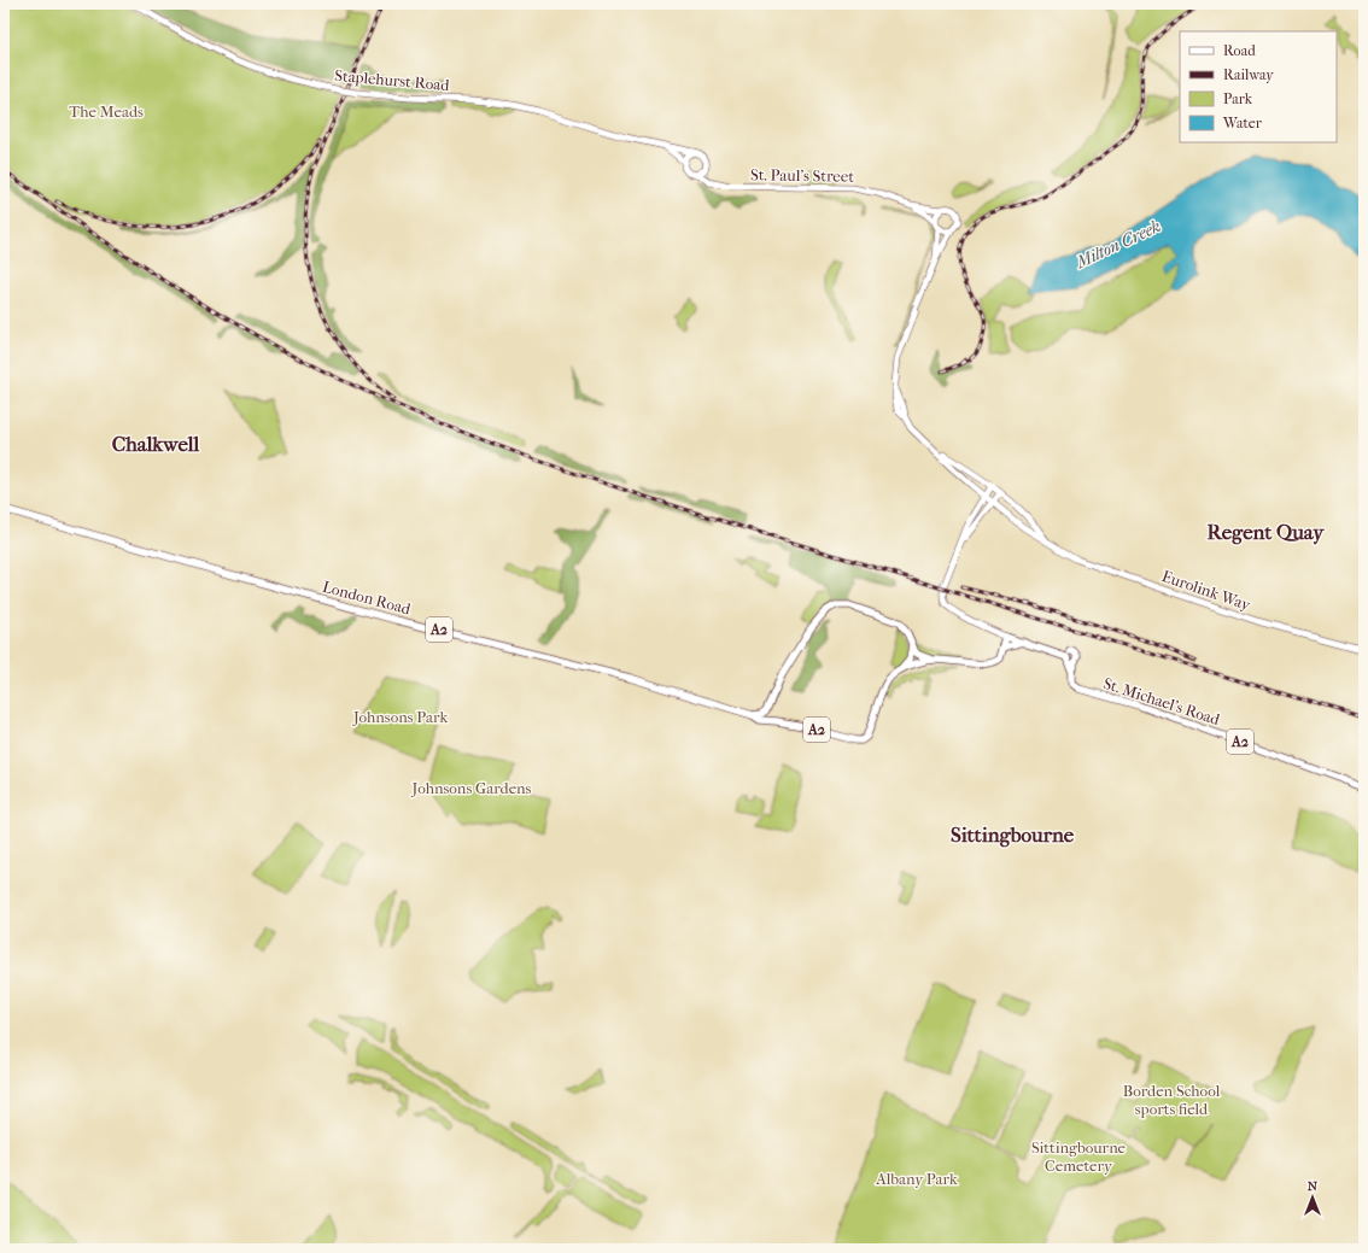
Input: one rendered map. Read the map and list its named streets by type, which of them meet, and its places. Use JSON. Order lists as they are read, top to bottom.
{
  "streets": {
    "main road": [
      "Staplehurst Road",
      "St. Paul's Street",
      "Eurolink Way",
      "London Road",
      "A2",
      "St. Michael's Road"
    ]
  },
  "crossings": [
    ["Staplehurst Road", "St. Paul's Street"],
    ["London Road", "A2"]
  ],
  "districts": ["Chalkwell", "Regent Quay", "Sittingbourne"],
  "water": ["Milton Creek"],
  "parks": [
    "The Meads",
    "Johnsons Park",
    "Johnsons Gardens",
    "Borden School sports field",
    "Sittingbourne Cemetery",
    "Albany Park"
  ],
  "legend": [
    "Road",
    "Railway",
    "Park",
    "Water"
  ],
  "north": "top"
}
